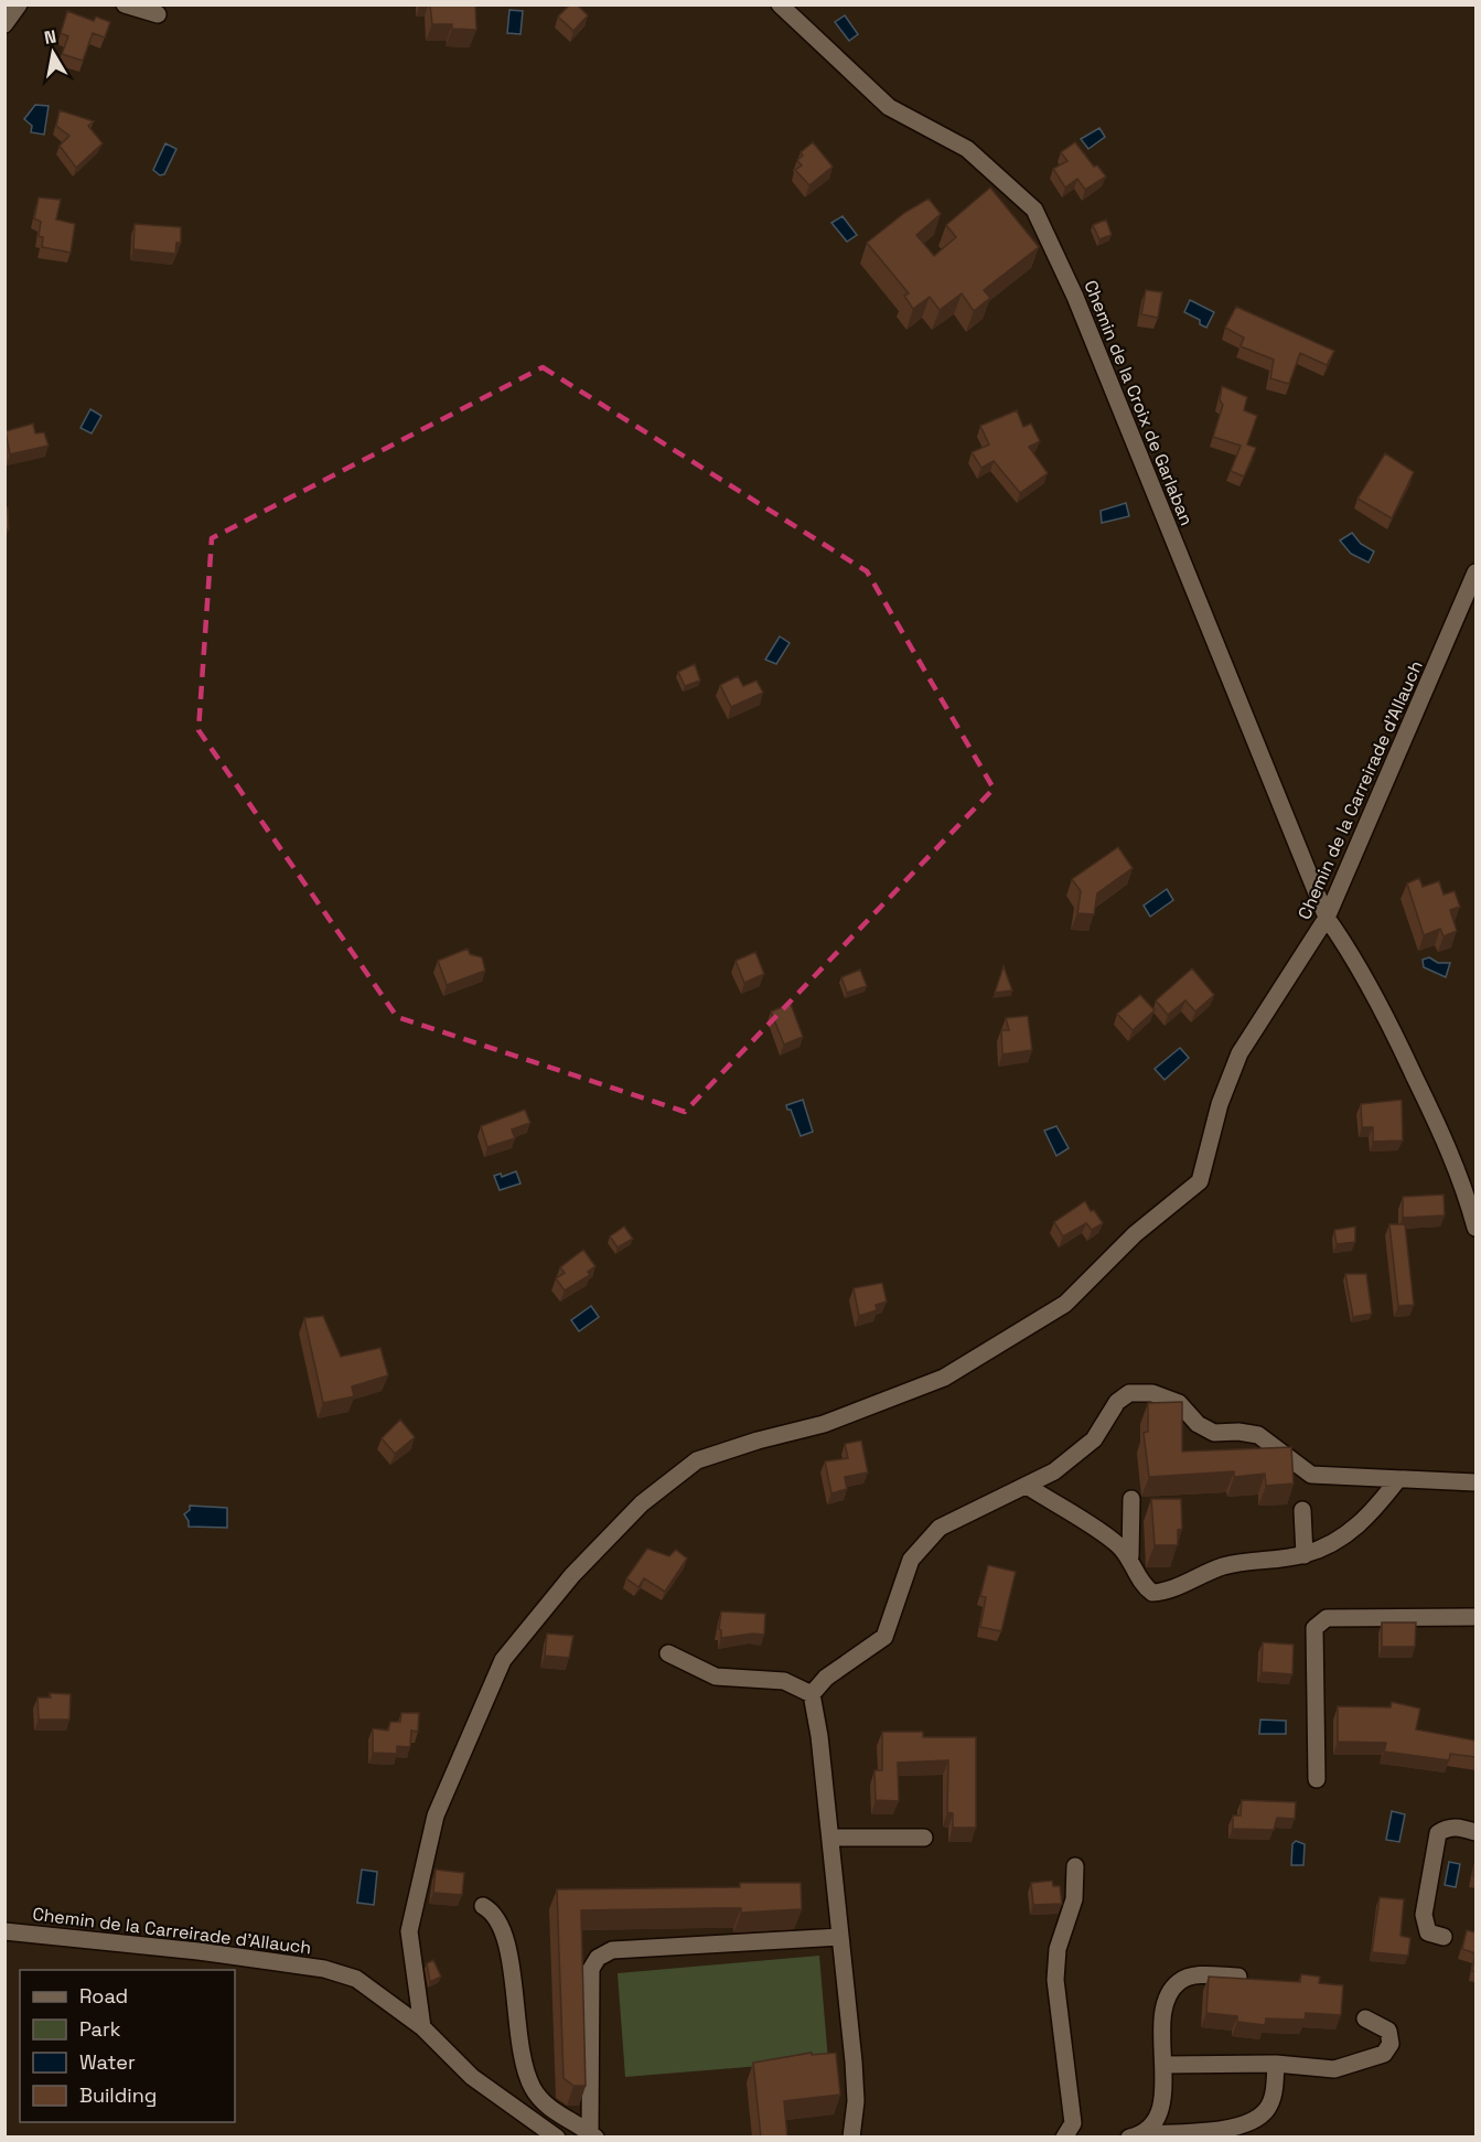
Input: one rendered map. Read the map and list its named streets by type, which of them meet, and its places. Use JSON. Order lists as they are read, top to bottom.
{
  "streets": {
    "street": ["Chemin de la Croix de Garlaban", "Chemin de la Carreirade d'Allauch"]
  },
  "crossings": [
    ["Chemin de la Croix de Garlaban", "Chemin de la Carreirade d'Allauch"]
  ],
  "legend": [
    "Road",
    "Park",
    "Water",
    "Building"
  ],
  "north": "top"
}
